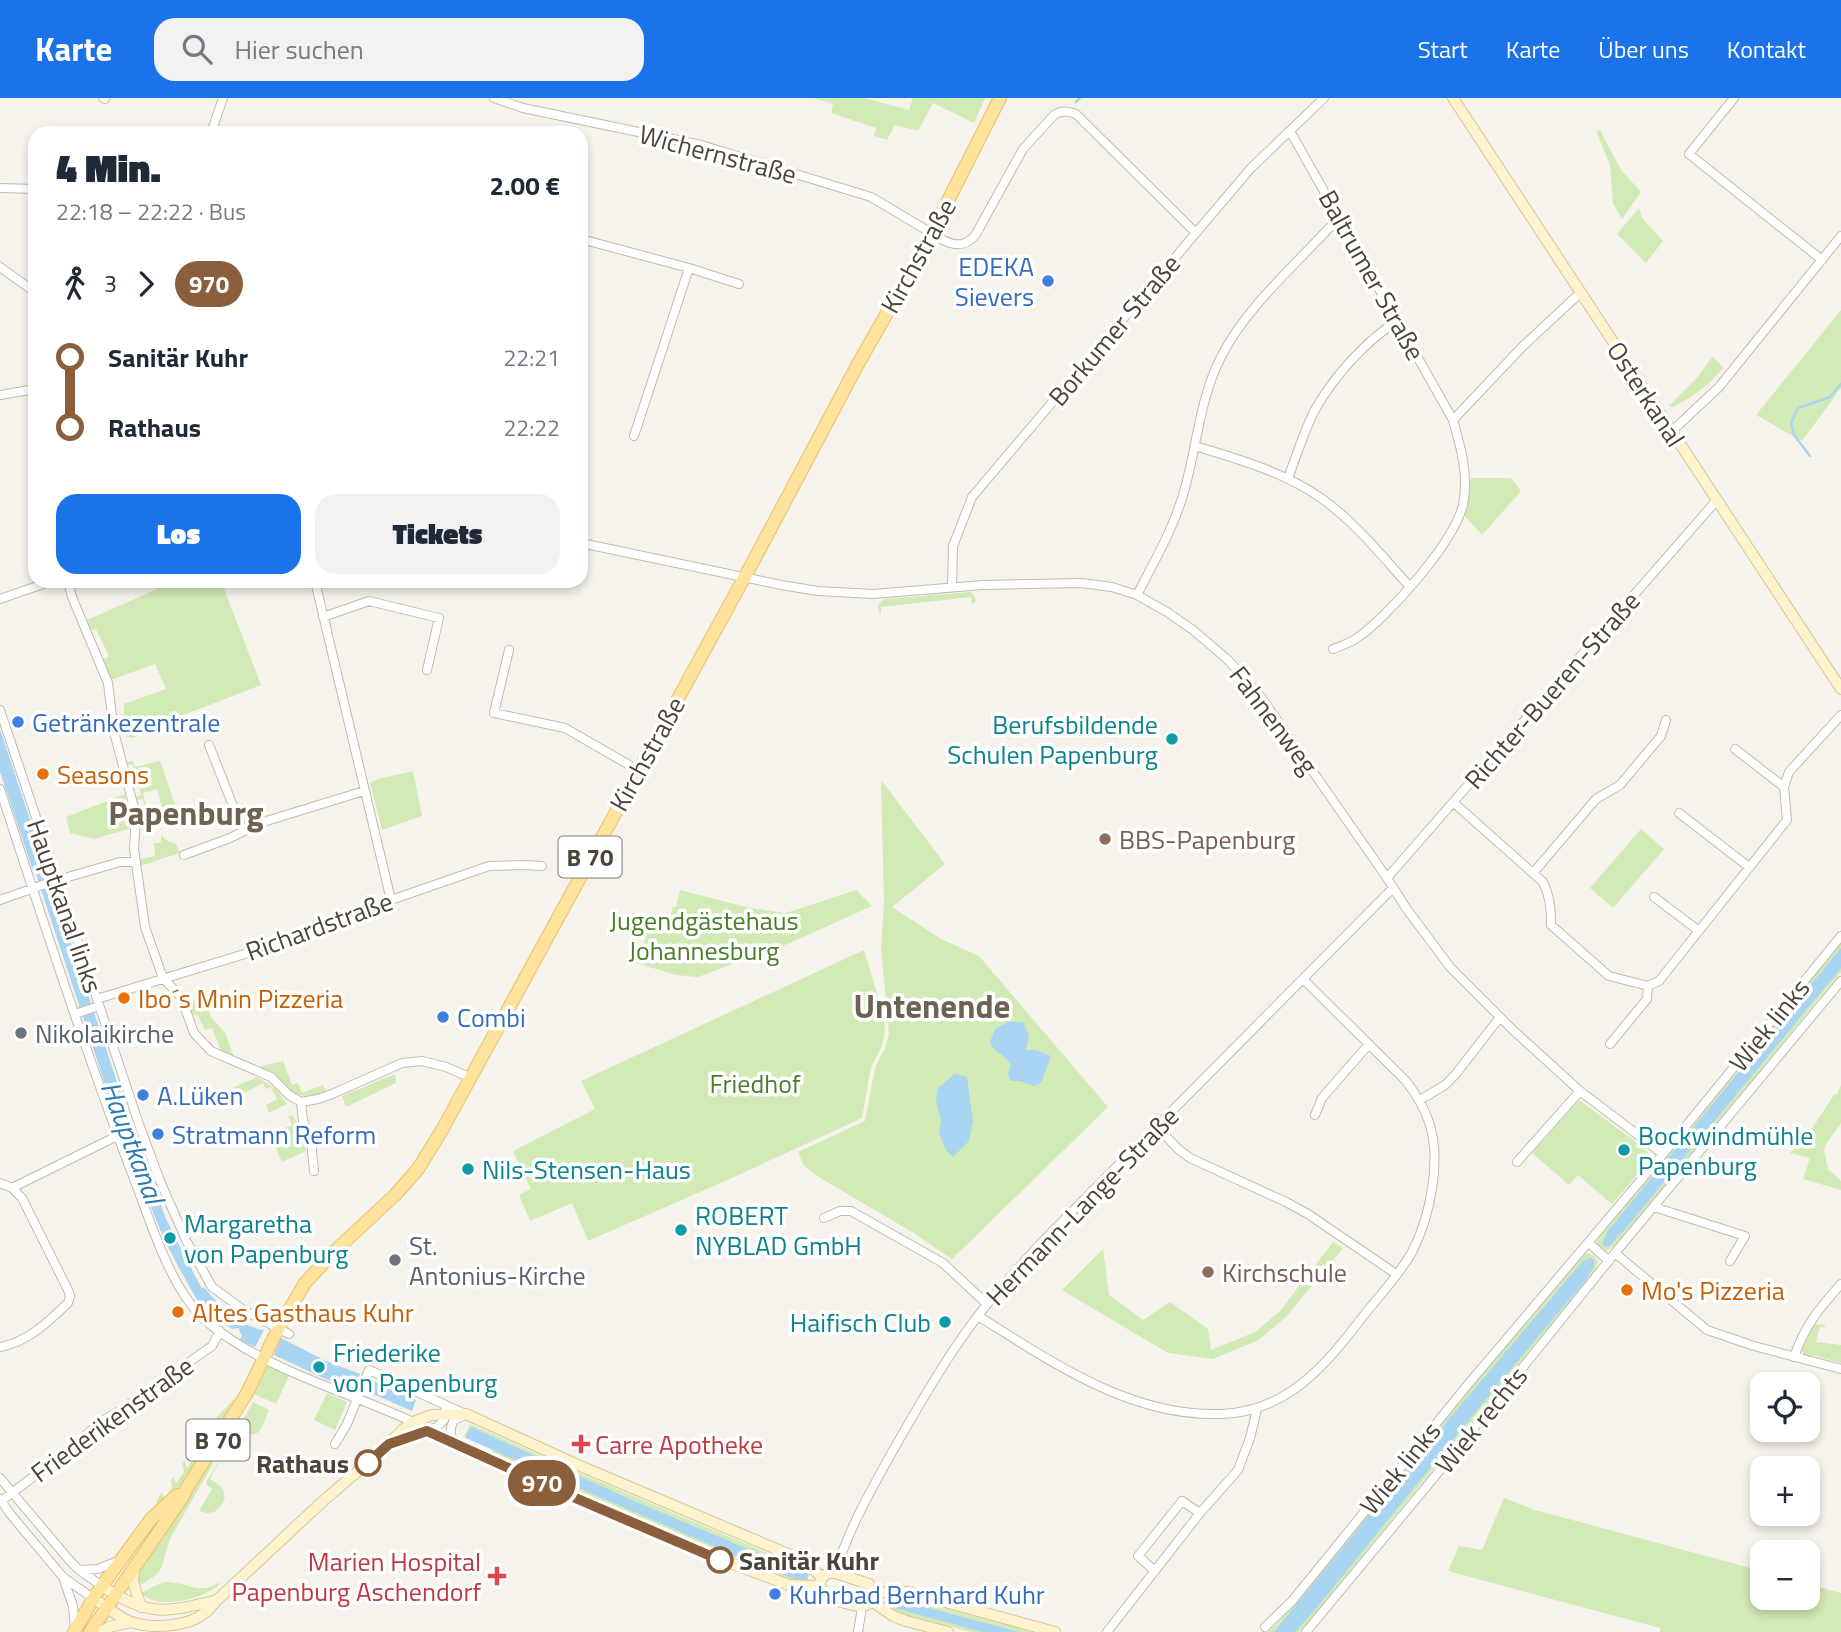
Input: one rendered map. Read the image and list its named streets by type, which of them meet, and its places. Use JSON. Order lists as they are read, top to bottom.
{
  "streets": {
    "main road": ["Kirchstraße", "B 70"],
    "street": [
      "Wichernstraße",
      "Baltrumer Straße",
      "Borkumer Straße",
      "Osterkanal",
      "Richter-Bueren-Straße",
      "Fahnenweg",
      "Hauptkanal links",
      "Richardstraße",
      "Wiek links",
      "Hermann-Lange-Straße",
      "Friederikenstraße",
      "Wiek rechts"
    ]
  },
  "crossings": [
    ["Wichernstraße", "Kirchstraße"],
    ["Wichernstraße", "Borkumer Straße"],
    ["Kirchstraße", "Fahnenweg"],
    ["Kirchstraße", "B 70"],
    ["Kirchstraße", "Hauptkanal links"],
    ["Baltrumer Straße", "Borkumer Straße"],
    ["Borkumer Straße", "Fahnenweg"],
    ["Osterkanal", "Richter-Bueren-Straße"],
    ["Richter-Bueren-Straße", "Fahnenweg"],
    ["Fahnenweg", "Wiek links"],
    ["Fahnenweg", "Hermann-Lange-Straße"],
    ["Hauptkanal links", "Richardstraße"]
  ],
  "districts": ["Papenburg", "Untenende"],
  "water": ["Hauptkanal"],
  "parks": ["Jugendgästehaus Johannesburg", "Friedhof"],
  "places": {
    "other": [
      "EDEKA Sievers",
      "Getränkezentrale",
      "Berufsbildende Schulen Papenburg",
      "Seasons",
      "BBS-Papenburg",
      "Ibo´s Mnin Pizzeria",
      "Combi",
      "Nikolaikirche",
      "A.Lüken",
      "Stratmann Reform",
      "Bockwindmühle Papenburg",
      "Nils-Stensen-Haus",
      "ROBERT NYBLAD GmbH",
      "Margaretha von Papenburg",
      "St. Antonius-Kirche",
      "Kirchschule",
      "Mo's Pizzeria",
      "Altes Gasthaus Kuhr",
      "Haifisch Club",
      "Friederike von Papenburg",
      "Rathaus",
      "Sanitär Kuhr",
      "Kuhrbad Bernhard Kuhr"
    ],
    "health": ["Carre Apotheke", "Marien Hospital Papenburg Aschendorf"]
  },
  "lines": ["bus line 970"],
  "page": {
    "header": "Karte",
    "search": "Hier suchen",
    "nav": [
      "Start",
      "Karte",
      "Über uns",
      "Kontakt"
    ],
    "on_map": "970",
    "heading": ["4 Min.", "22:18 – 22:22 · Bus", "2.00 €"],
    "legs": ["3", "970"],
    "list": [
      {
        "name": "Sanitär Kuhr",
        "value": "22:21"
      },
      {
        "name": "Rathaus",
        "value": "22:22"
      }
    ],
    "buttons": ["Los", "Tickets"],
    "map_buttons": ["+", "−"]
  }
}
